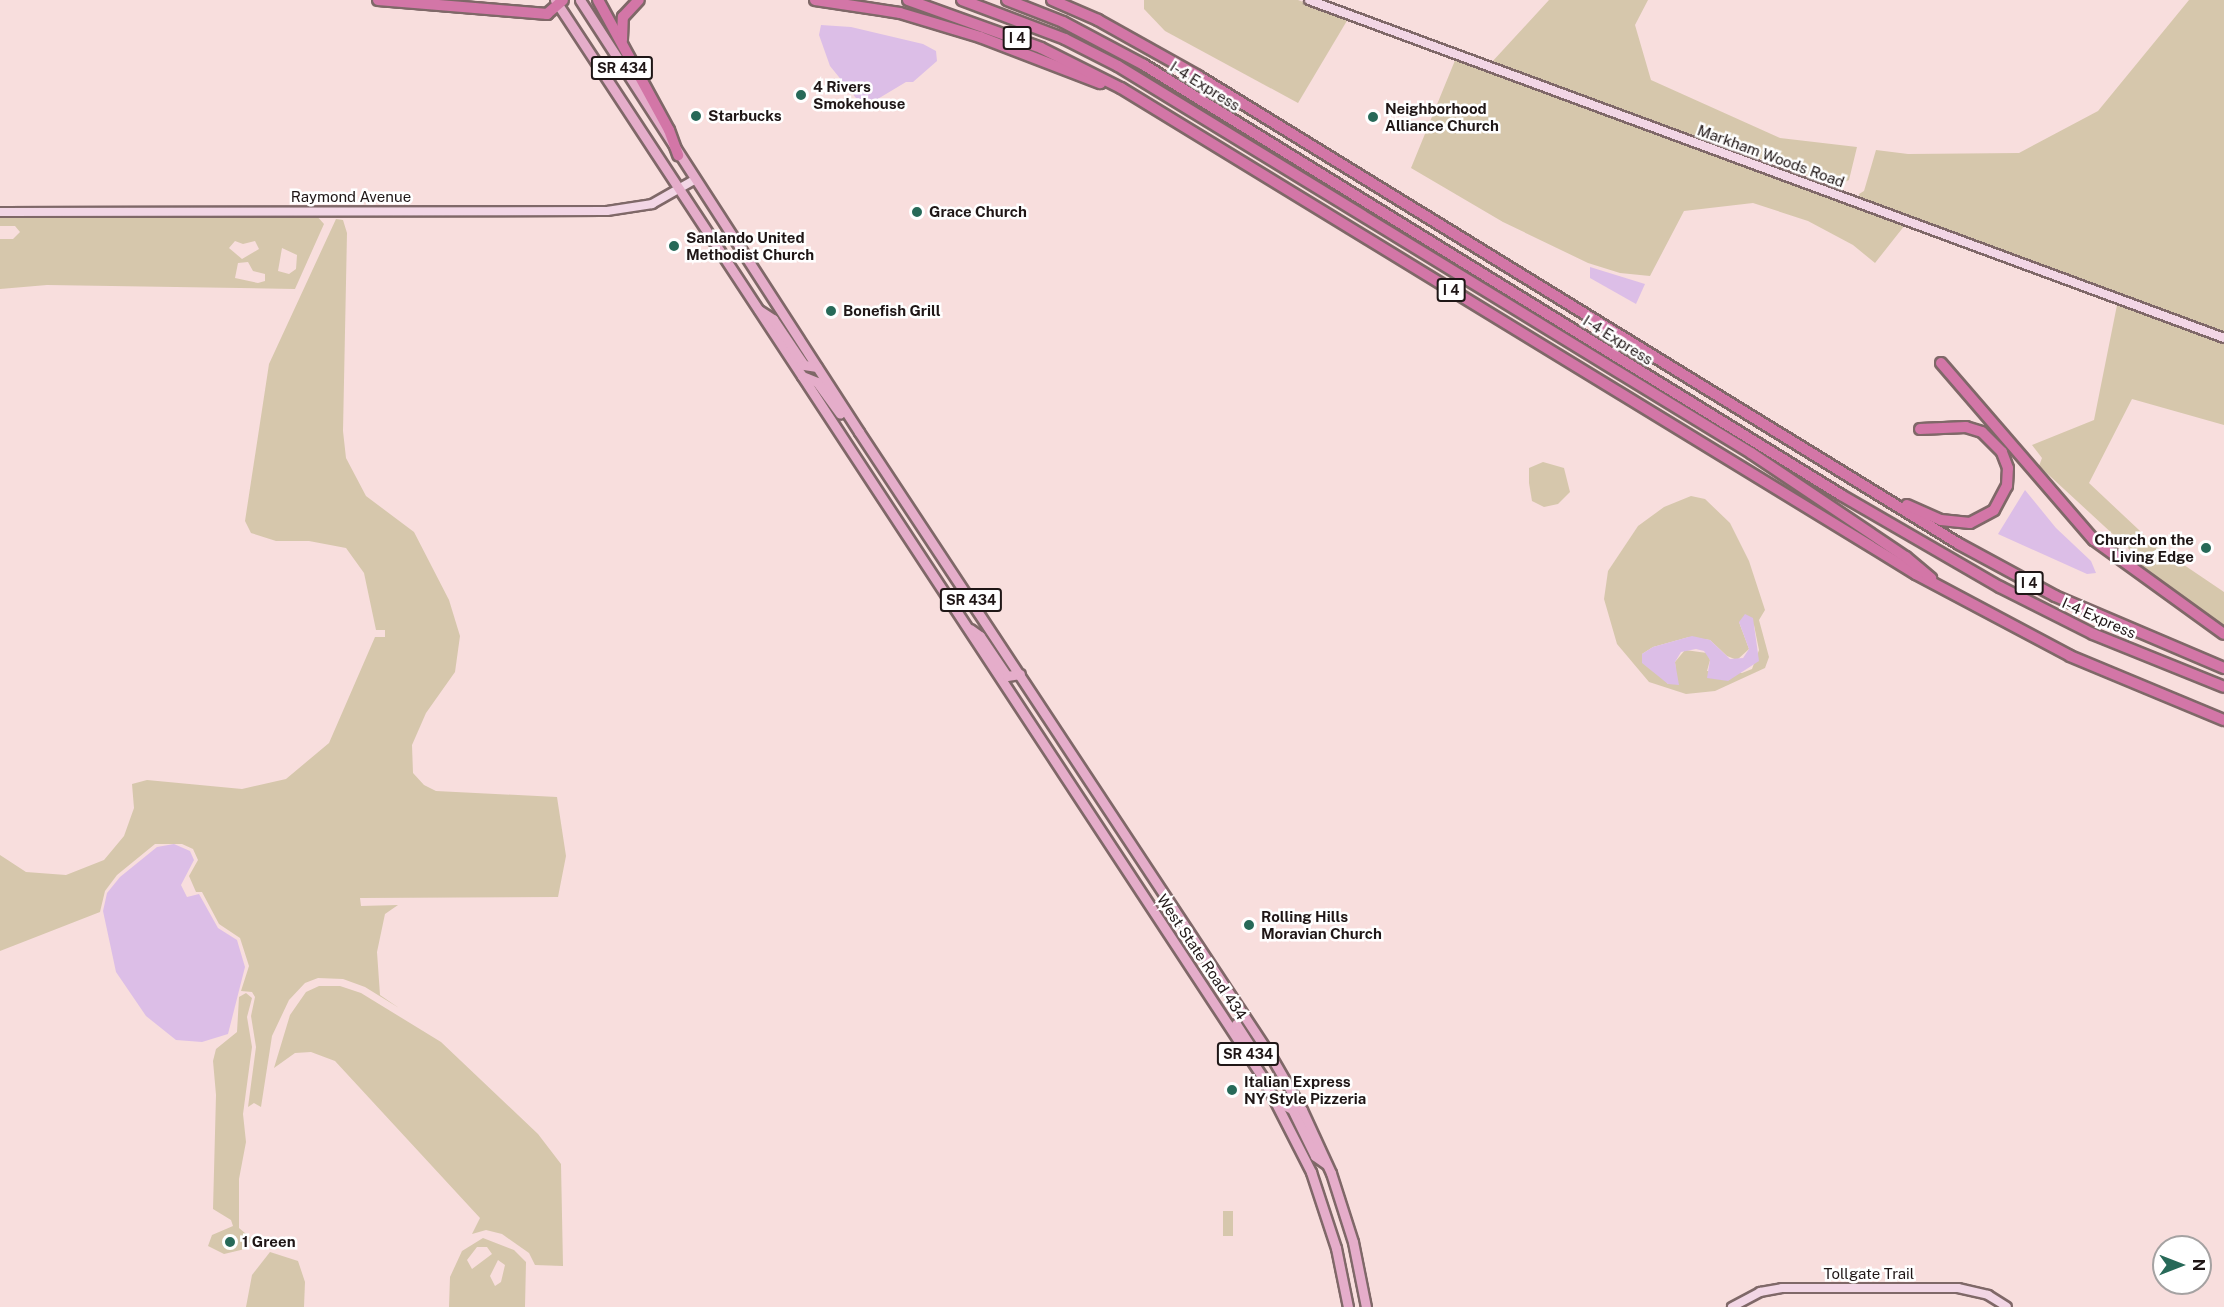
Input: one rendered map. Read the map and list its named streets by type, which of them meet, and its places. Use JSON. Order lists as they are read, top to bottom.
{
  "streets": {
    "highway": ["I 4", "I-4 Express"],
    "main road": ["SR 434", "West State Road 434"],
    "street": ["Markham Woods Road", "Raymond Avenue", "Tollgate Trail"]
  },
  "crossings": [
    ["I 4", "I-4 Express"],
    ["SR 434", "Raymond Avenue"],
    ["SR 434", "West State Road 434"]
  ],
  "places": [
    "4 Rivers Smokehouse",
    "Starbucks",
    "Neighborhood Alliance Church",
    "Grace Church",
    "Sanlando United Methodist Church",
    "Bonefish Grill",
    "Church on the Living Edge",
    "Rolling Hills Moravian Church",
    "Italian Express NY Style Pizzeria",
    "1 Green"
  ],
  "north": "right"
}
